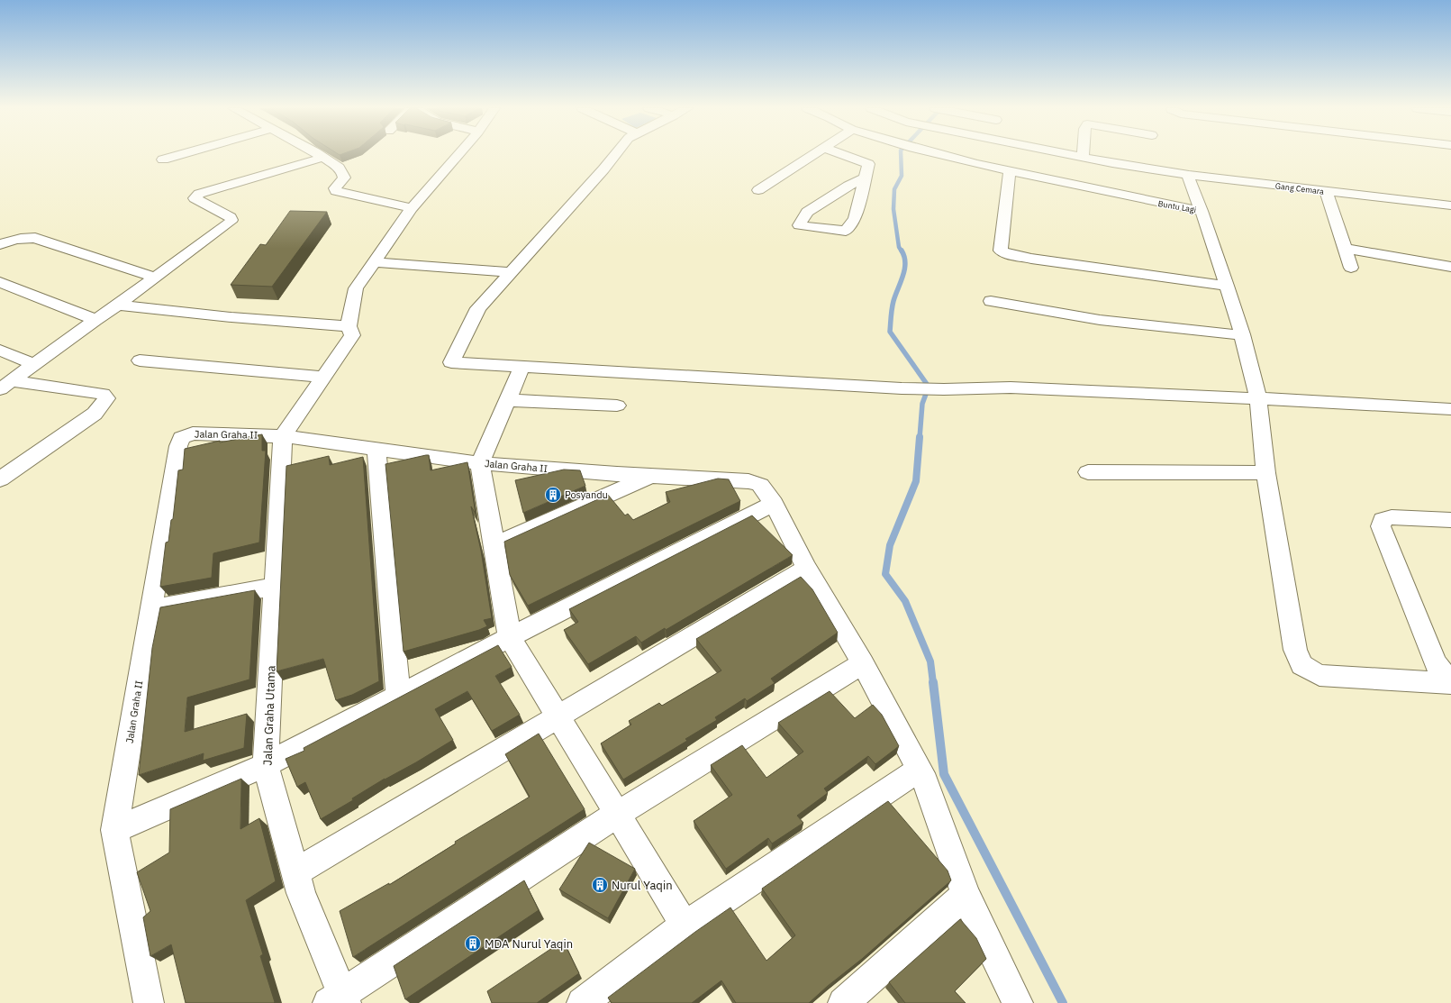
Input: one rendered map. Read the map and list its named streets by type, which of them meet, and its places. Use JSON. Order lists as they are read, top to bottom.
{
  "streets": {
    "street": [
      "Gang Cemara",
      "Buntu Lagi",
      "Jalan Graha II",
      "Jalan Graha Utama"
    ]
  },
  "crossings": [
    ["Jalan Graha II", "Jalan Graha Utama"]
  ],
  "places": {
    "building": ["Posyandu", "Nurul Yaqin", "MDA Nurul Yaqin"]
  }
}
